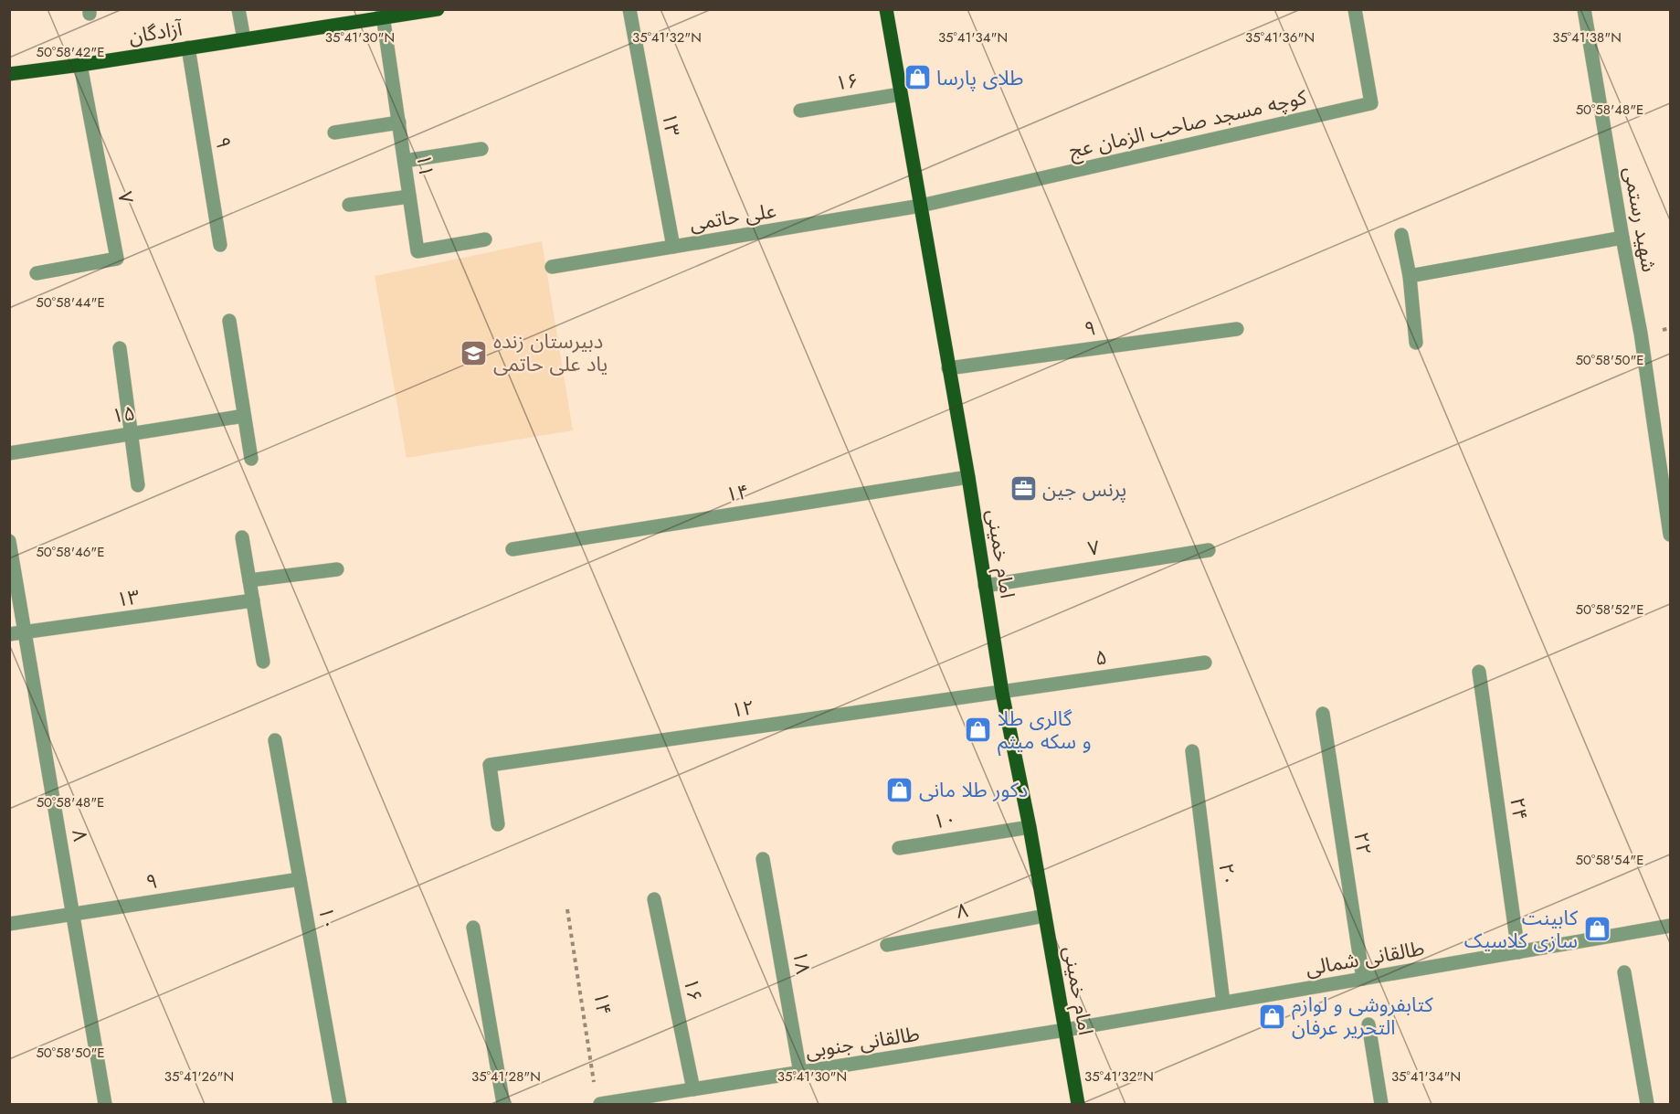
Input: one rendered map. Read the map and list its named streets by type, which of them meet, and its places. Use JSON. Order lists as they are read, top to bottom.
{
  "streets": {
    "main road": ["آزادگان", "امام خمینی"],
    "street": [
      "۱۶",
      "کوچه مسجد صاحب الزمان عج",
      "۱۳",
      "۹",
      "۱۱",
      "۷",
      "علی حاتمی",
      "شهید رستمی",
      "۱۵",
      "۱۴",
      "۵",
      "۱۲",
      "۲۴",
      "۱۰",
      "۸",
      "۲۲",
      "۲۰",
      "طالقانی شمالی",
      "۱۸",
      "طالقانی جنوبی"
    ]
  },
  "crossings": [
    ["آزادگان", "۹"],
    ["آزادگان", "۱۱"],
    ["آزادگان", "۷"],
    ["۱۶", "امام خمینی"],
    ["۱۶", "طالقانی جنوبی"],
    ["کوچه مسجد صاحب الزمان عج", "علی حاتمی"],
    ["کوچه مسجد صاحب الزمان عج", "امام خمینی"],
    ["۱۳", "علی حاتمی"],
    ["۱۳", "۸"],
    ["۹", "امام خمینی"],
    ["۹", "۱۰"],
    ["۹", "۸"],
    ["۷", "امام خمینی"],
    ["علی حاتمی", "امام خمینی"],
    ["۱۴", "امام خمینی"],
    ["امام خمینی", "۵"],
    ["امام خمینی", "۱۲"],
    ["امام خمینی", "۱۰"],
    ["امام خمینی", "۸"],
    ["امام خمینی", "طالقانی شمالی"],
    ["امام خمینی", "طالقانی جنوبی"],
    ["۵", "۱۲"],
    ["۲۴", "طالقانی شمالی"],
    ["۲۲", "طالقانی شمالی"],
    ["۲۰", "طالقانی شمالی"],
    ["طالقانی شمالی", "طالقانی جنوبی"],
    ["۱۸", "طالقانی جنوبی"]
  ],
  "places": {
    "shop": [
      "طلای پارسا",
      "گالری طلا و سکه میثم",
      "دکور طلا مانی",
      "کابینت سازی کلاسیک",
      "کتابفروشی و لوازم التحریر عرفان"
    ],
    "school or university": ["دبیرستان زنده یاد علی حاتمی"],
    "office": ["پرنس جین"]
  },
  "coordinates": [
    "35°41'30\"N",
    "35°41'32\"N",
    "35°41'34\"N",
    "35°41'38\"N",
    "35°41'36\"N",
    "50°58'42\"E",
    "50°58'48\"E",
    "50°58'44\"E",
    "50°58'50\"E",
    "50°58'46\"E",
    "50°58'52\"E",
    "50°58'54\"E",
    "35°41'26\"N",
    "35°41'28\"N"
  ]
}
